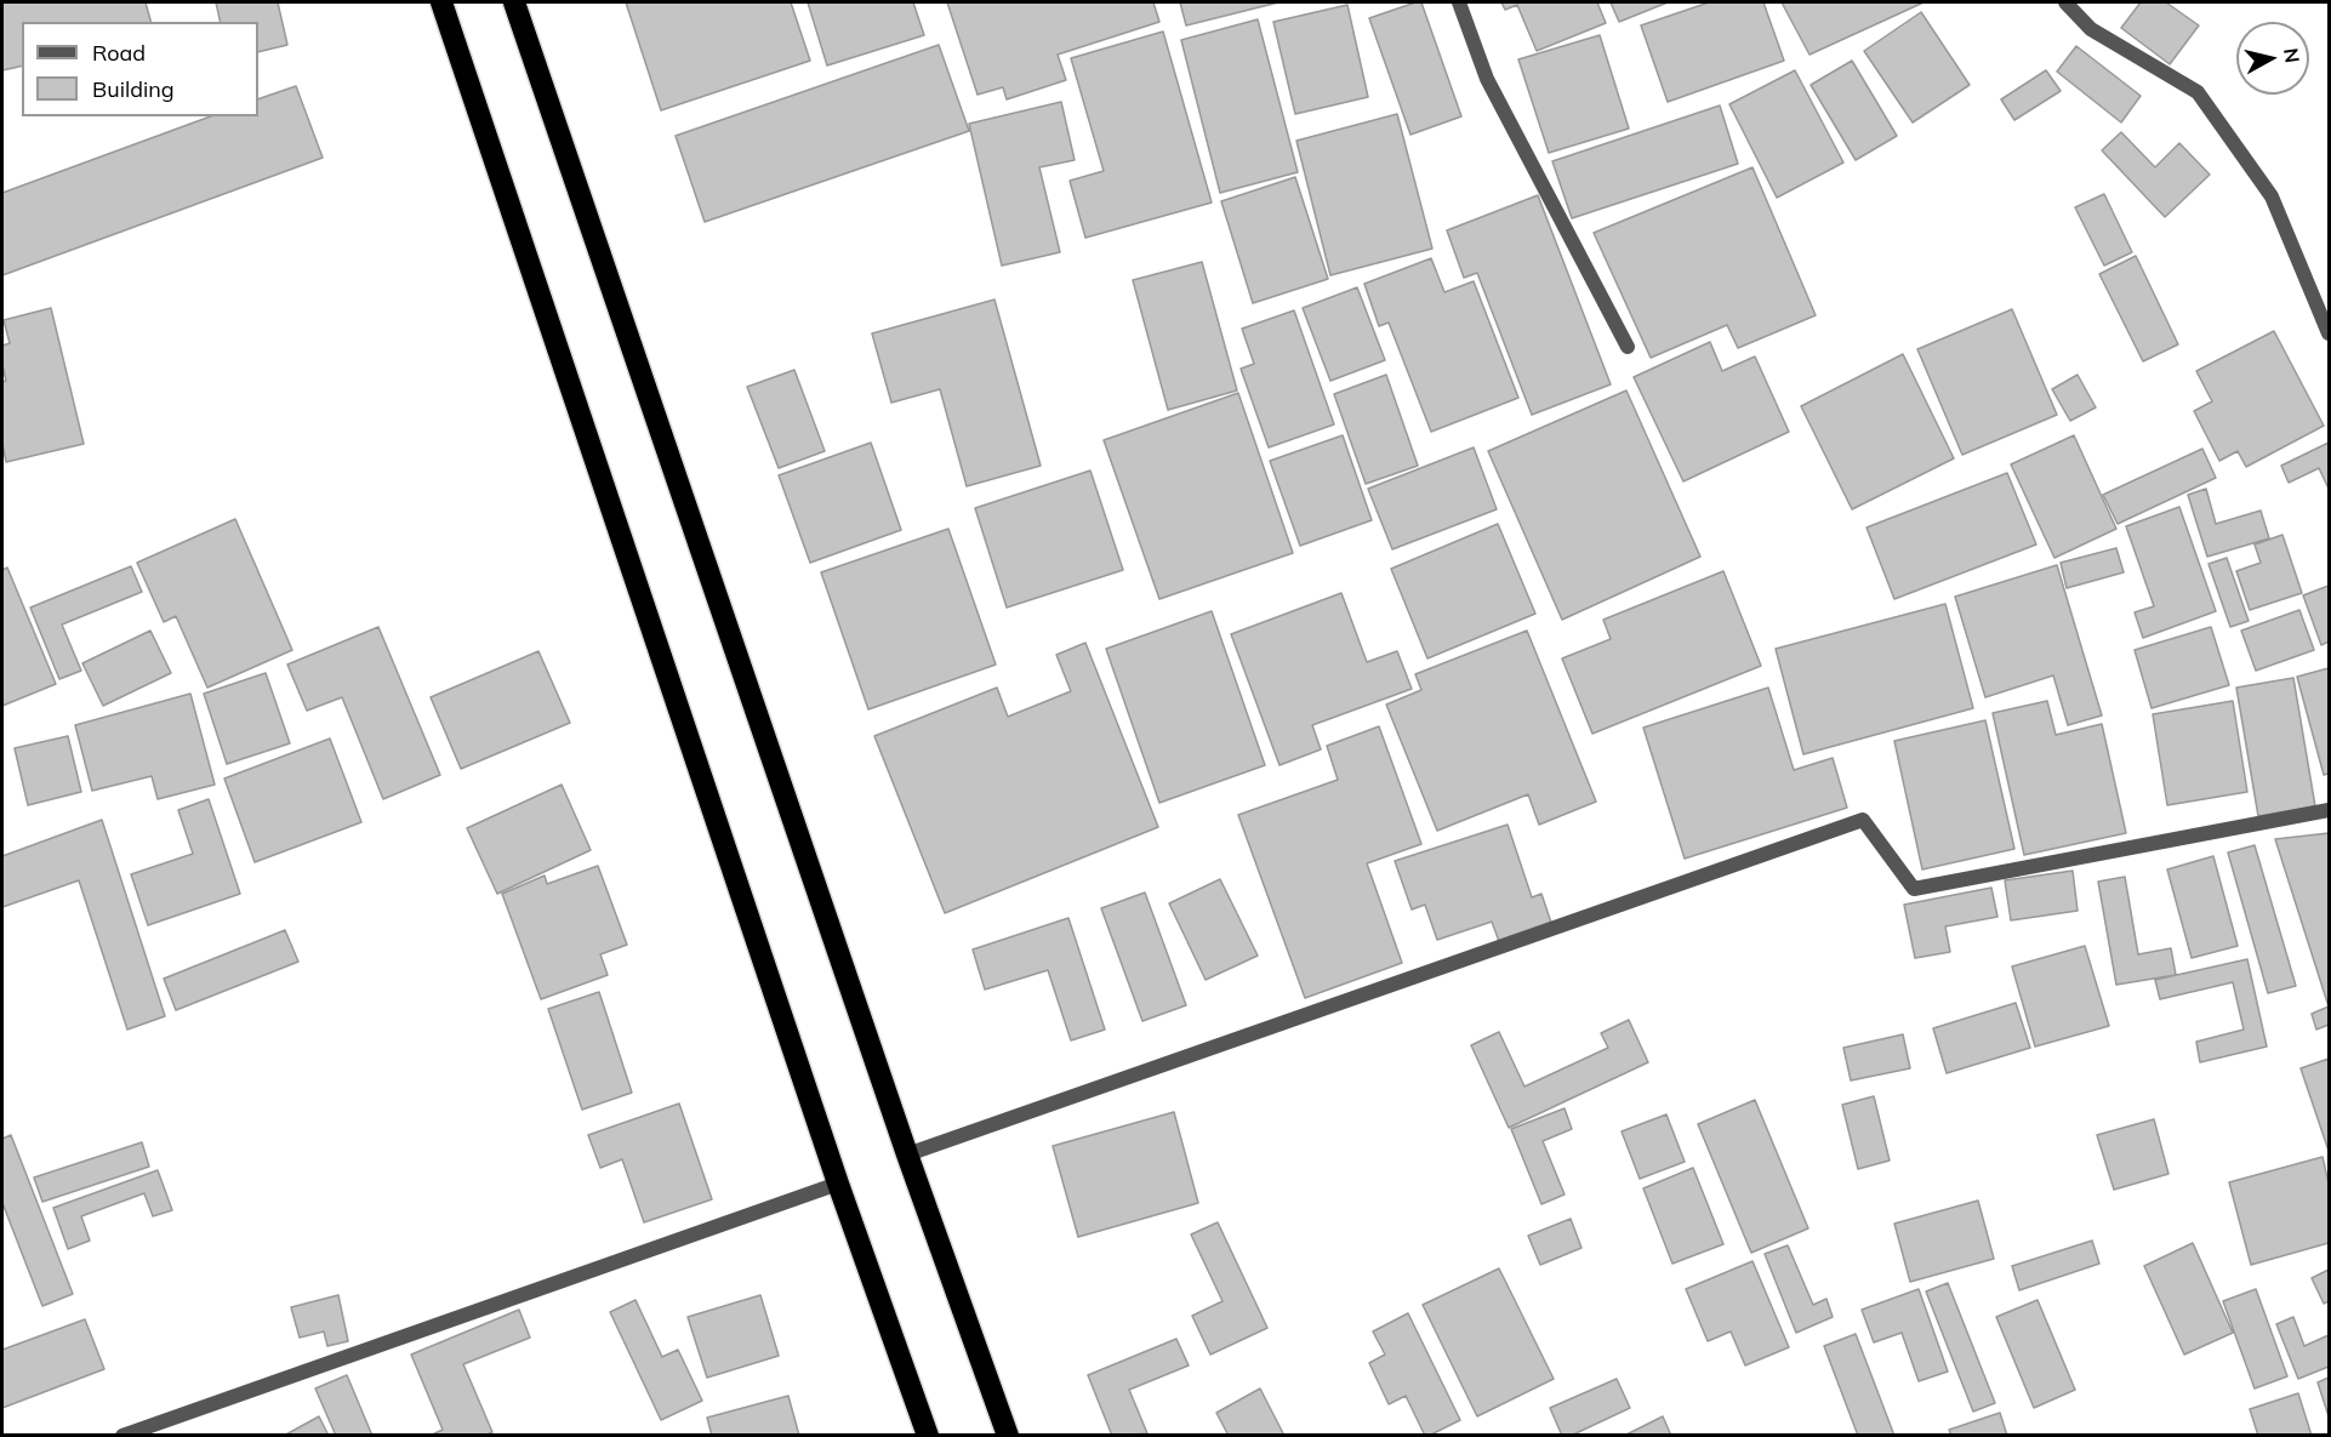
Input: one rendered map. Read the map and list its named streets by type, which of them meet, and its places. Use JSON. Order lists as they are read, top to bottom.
{
  "legend": ["Road", "Building"],
  "north": "right"
}
